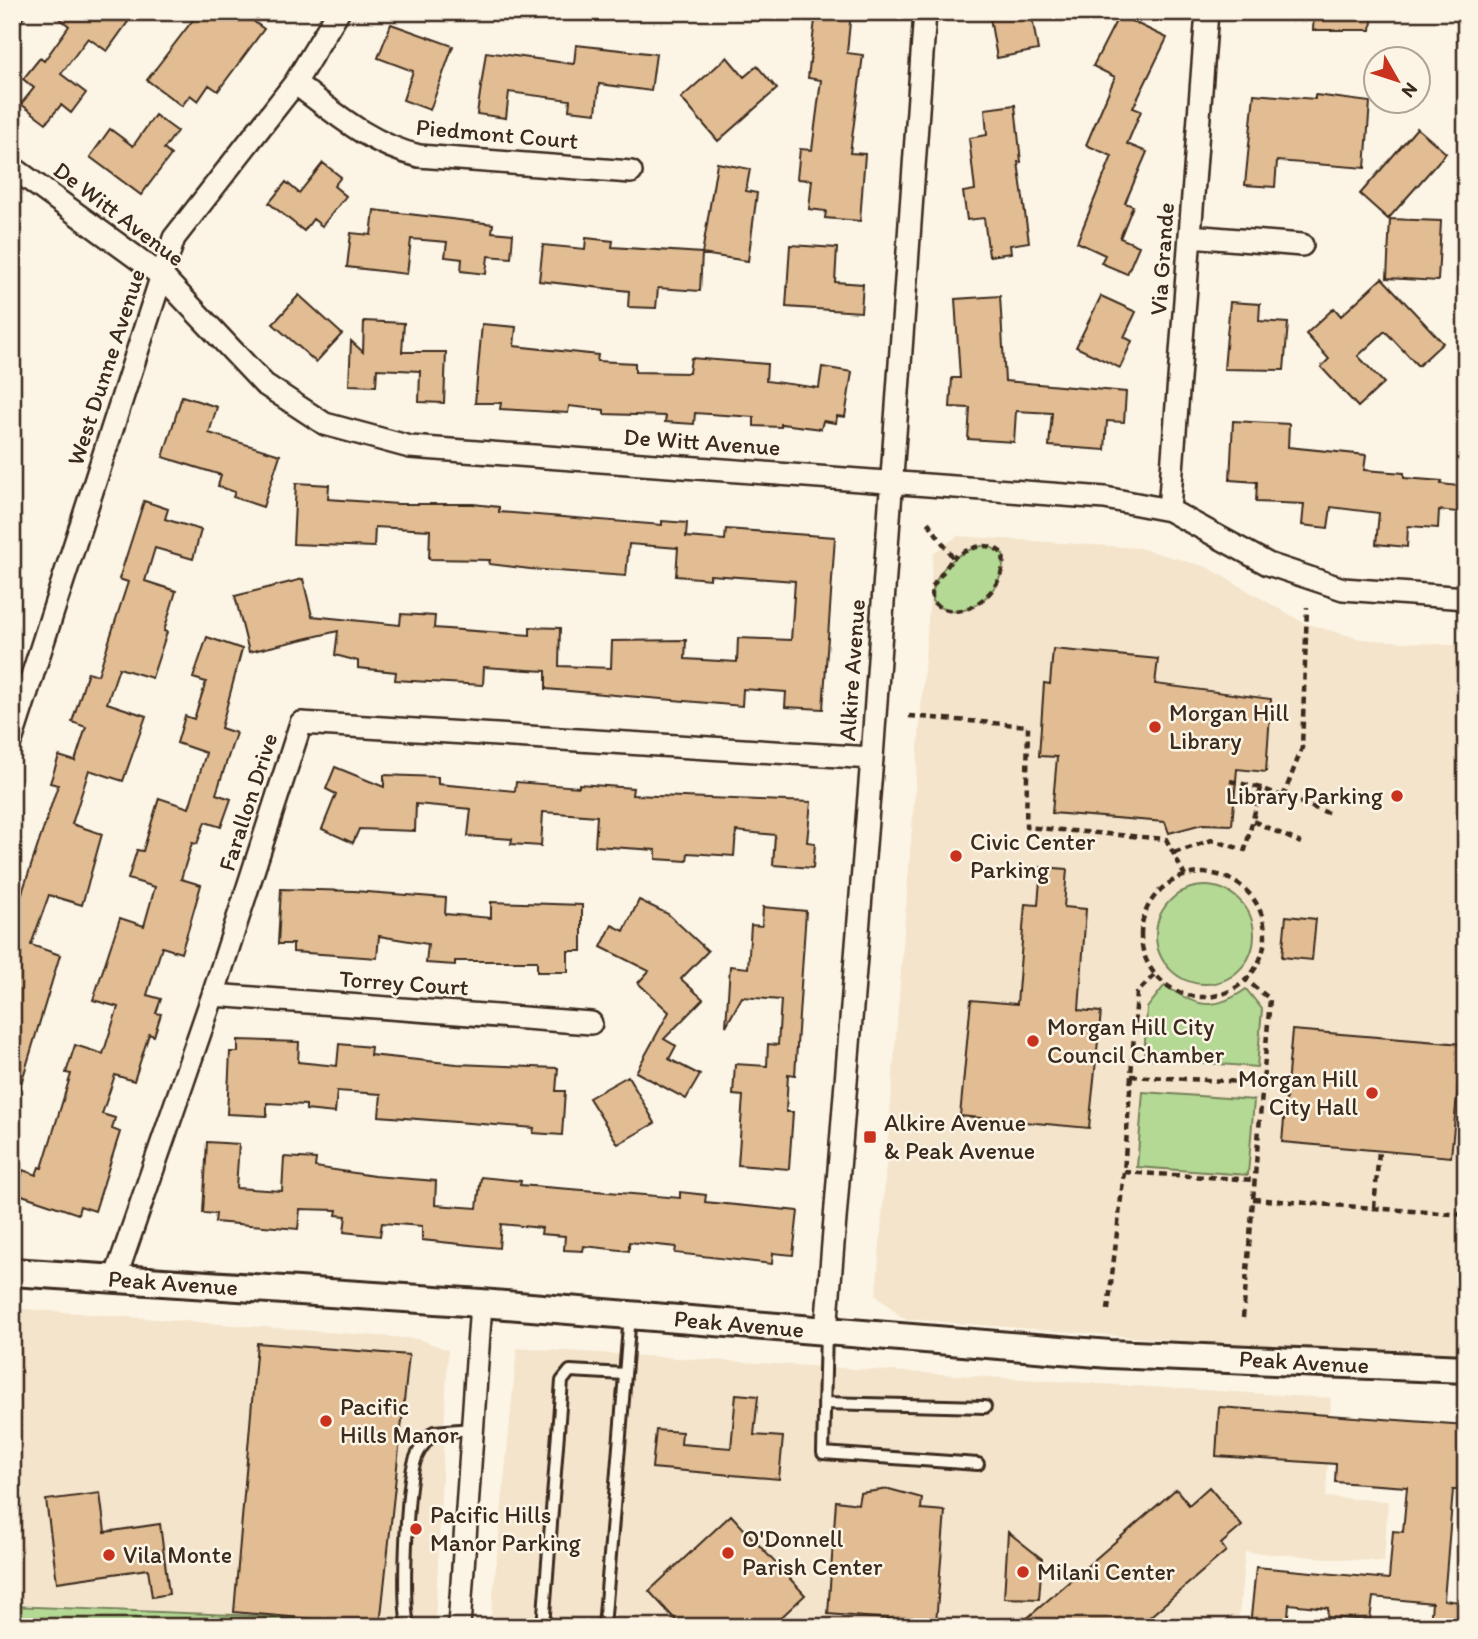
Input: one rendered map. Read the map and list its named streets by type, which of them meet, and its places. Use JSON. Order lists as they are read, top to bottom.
{
  "streets": {
    "street": [
      "Piedmont Court",
      "De Witt Avenue",
      "Via Grande",
      "West Dunne Avenue",
      "Alkire Avenue",
      "Farallon Drive",
      "Torrey Court",
      "Peak Avenue"
    ]
  },
  "crossings": [
    ["Piedmont Court", "West Dunne Avenue"],
    ["De Witt Avenue", "Via Grande"],
    ["De Witt Avenue", "West Dunne Avenue"],
    ["De Witt Avenue", "Alkire Avenue"],
    ["Alkire Avenue", "Farallon Drive"],
    ["Alkire Avenue", "Peak Avenue"],
    ["Farallon Drive", "Torrey Court"],
    ["Farallon Drive", "Peak Avenue"]
  ],
  "places": {
    "other": [
      "Morgan Hill Library",
      "Library Parking",
      "Civic Center Parking",
      "Morgan Hill City Council Chamber",
      "Morgan Hill City Hall",
      "Pacific Hills Manor",
      "Pacific Hills Manor Parking",
      "O'Donnell Parish Center",
      "Vila Monte",
      "Milani Center"
    ],
    "transit": ["Alkire Avenue & Peak Avenue"]
  },
  "north": "bottom right"
}
